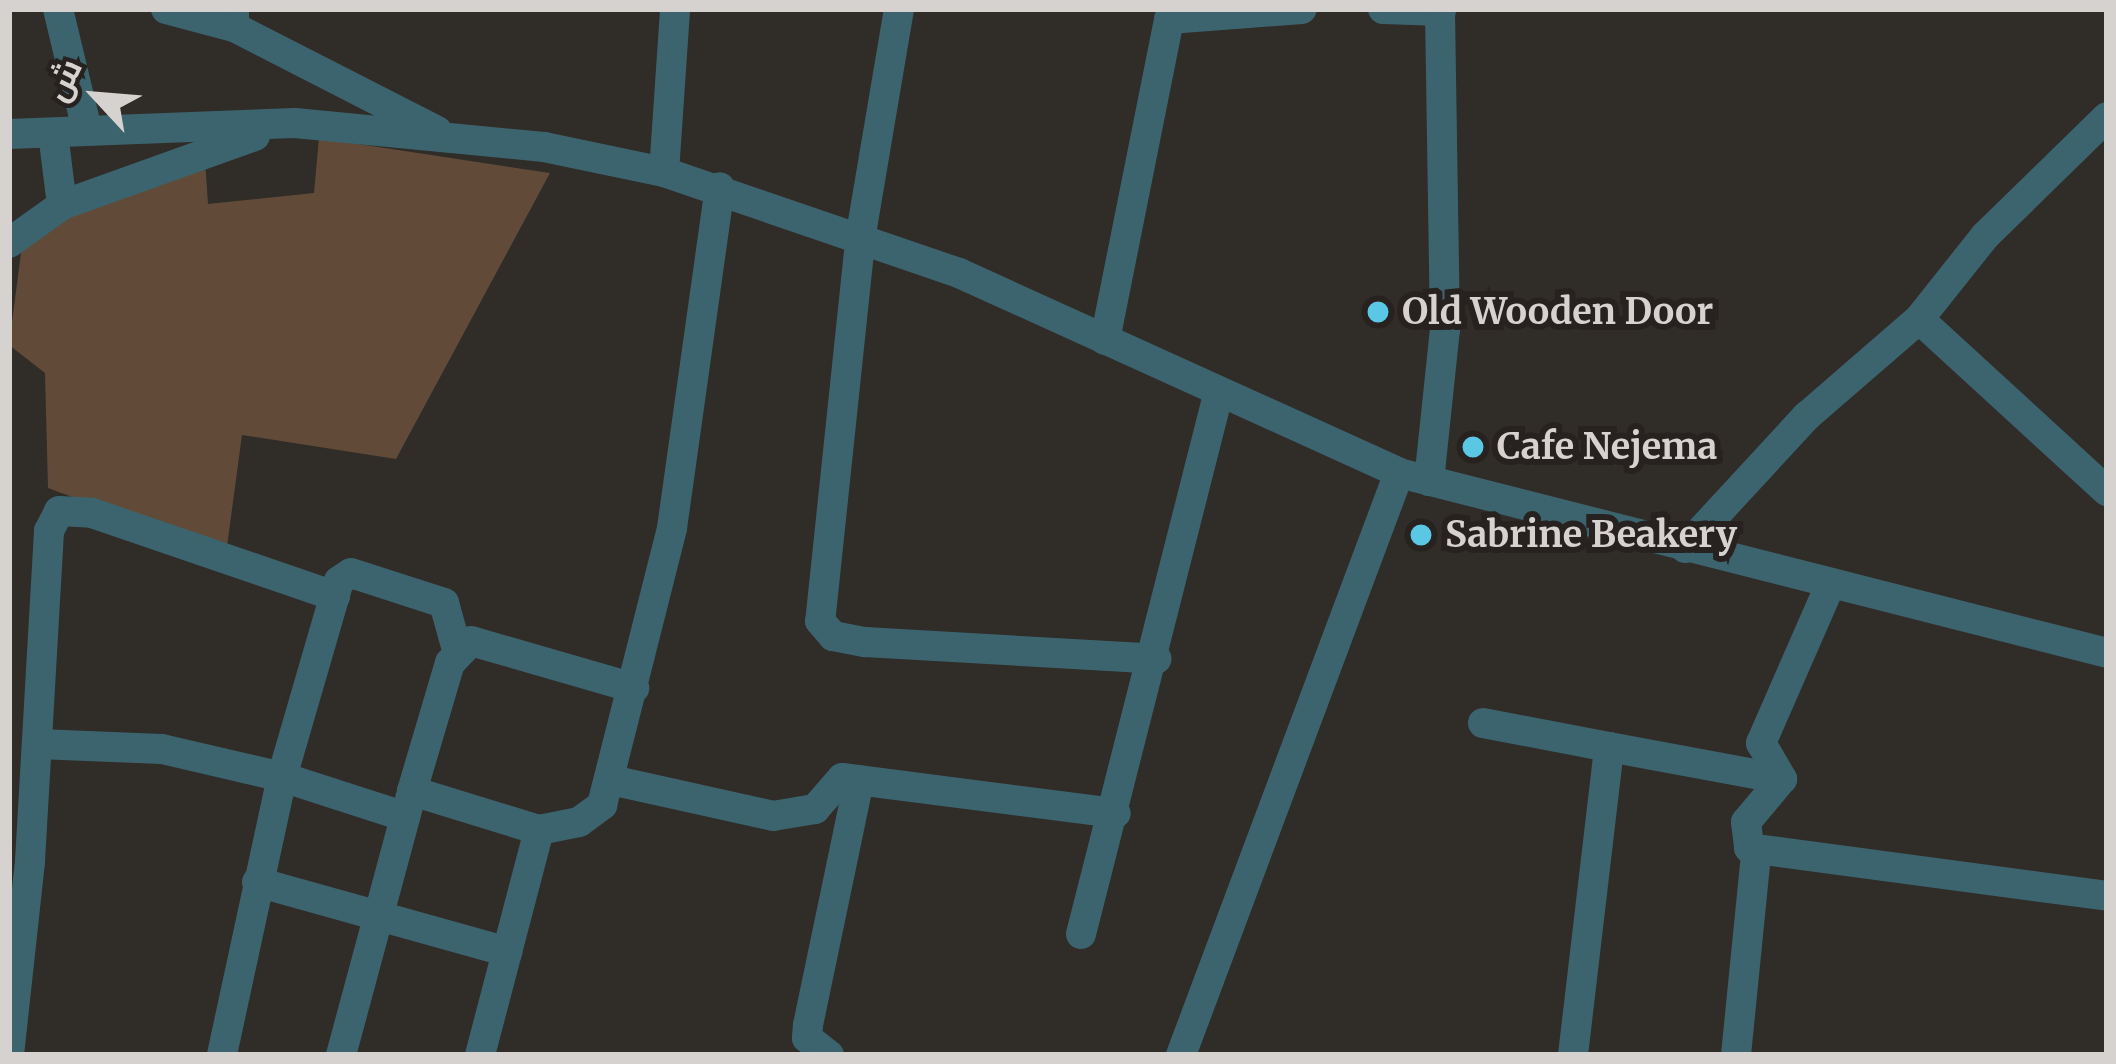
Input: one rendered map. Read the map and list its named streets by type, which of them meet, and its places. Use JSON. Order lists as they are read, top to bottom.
{
  "places": ["Old Wooden Door", "Cafe Nejema", "Sabrine Beakery"],
  "north": "top left"
}
